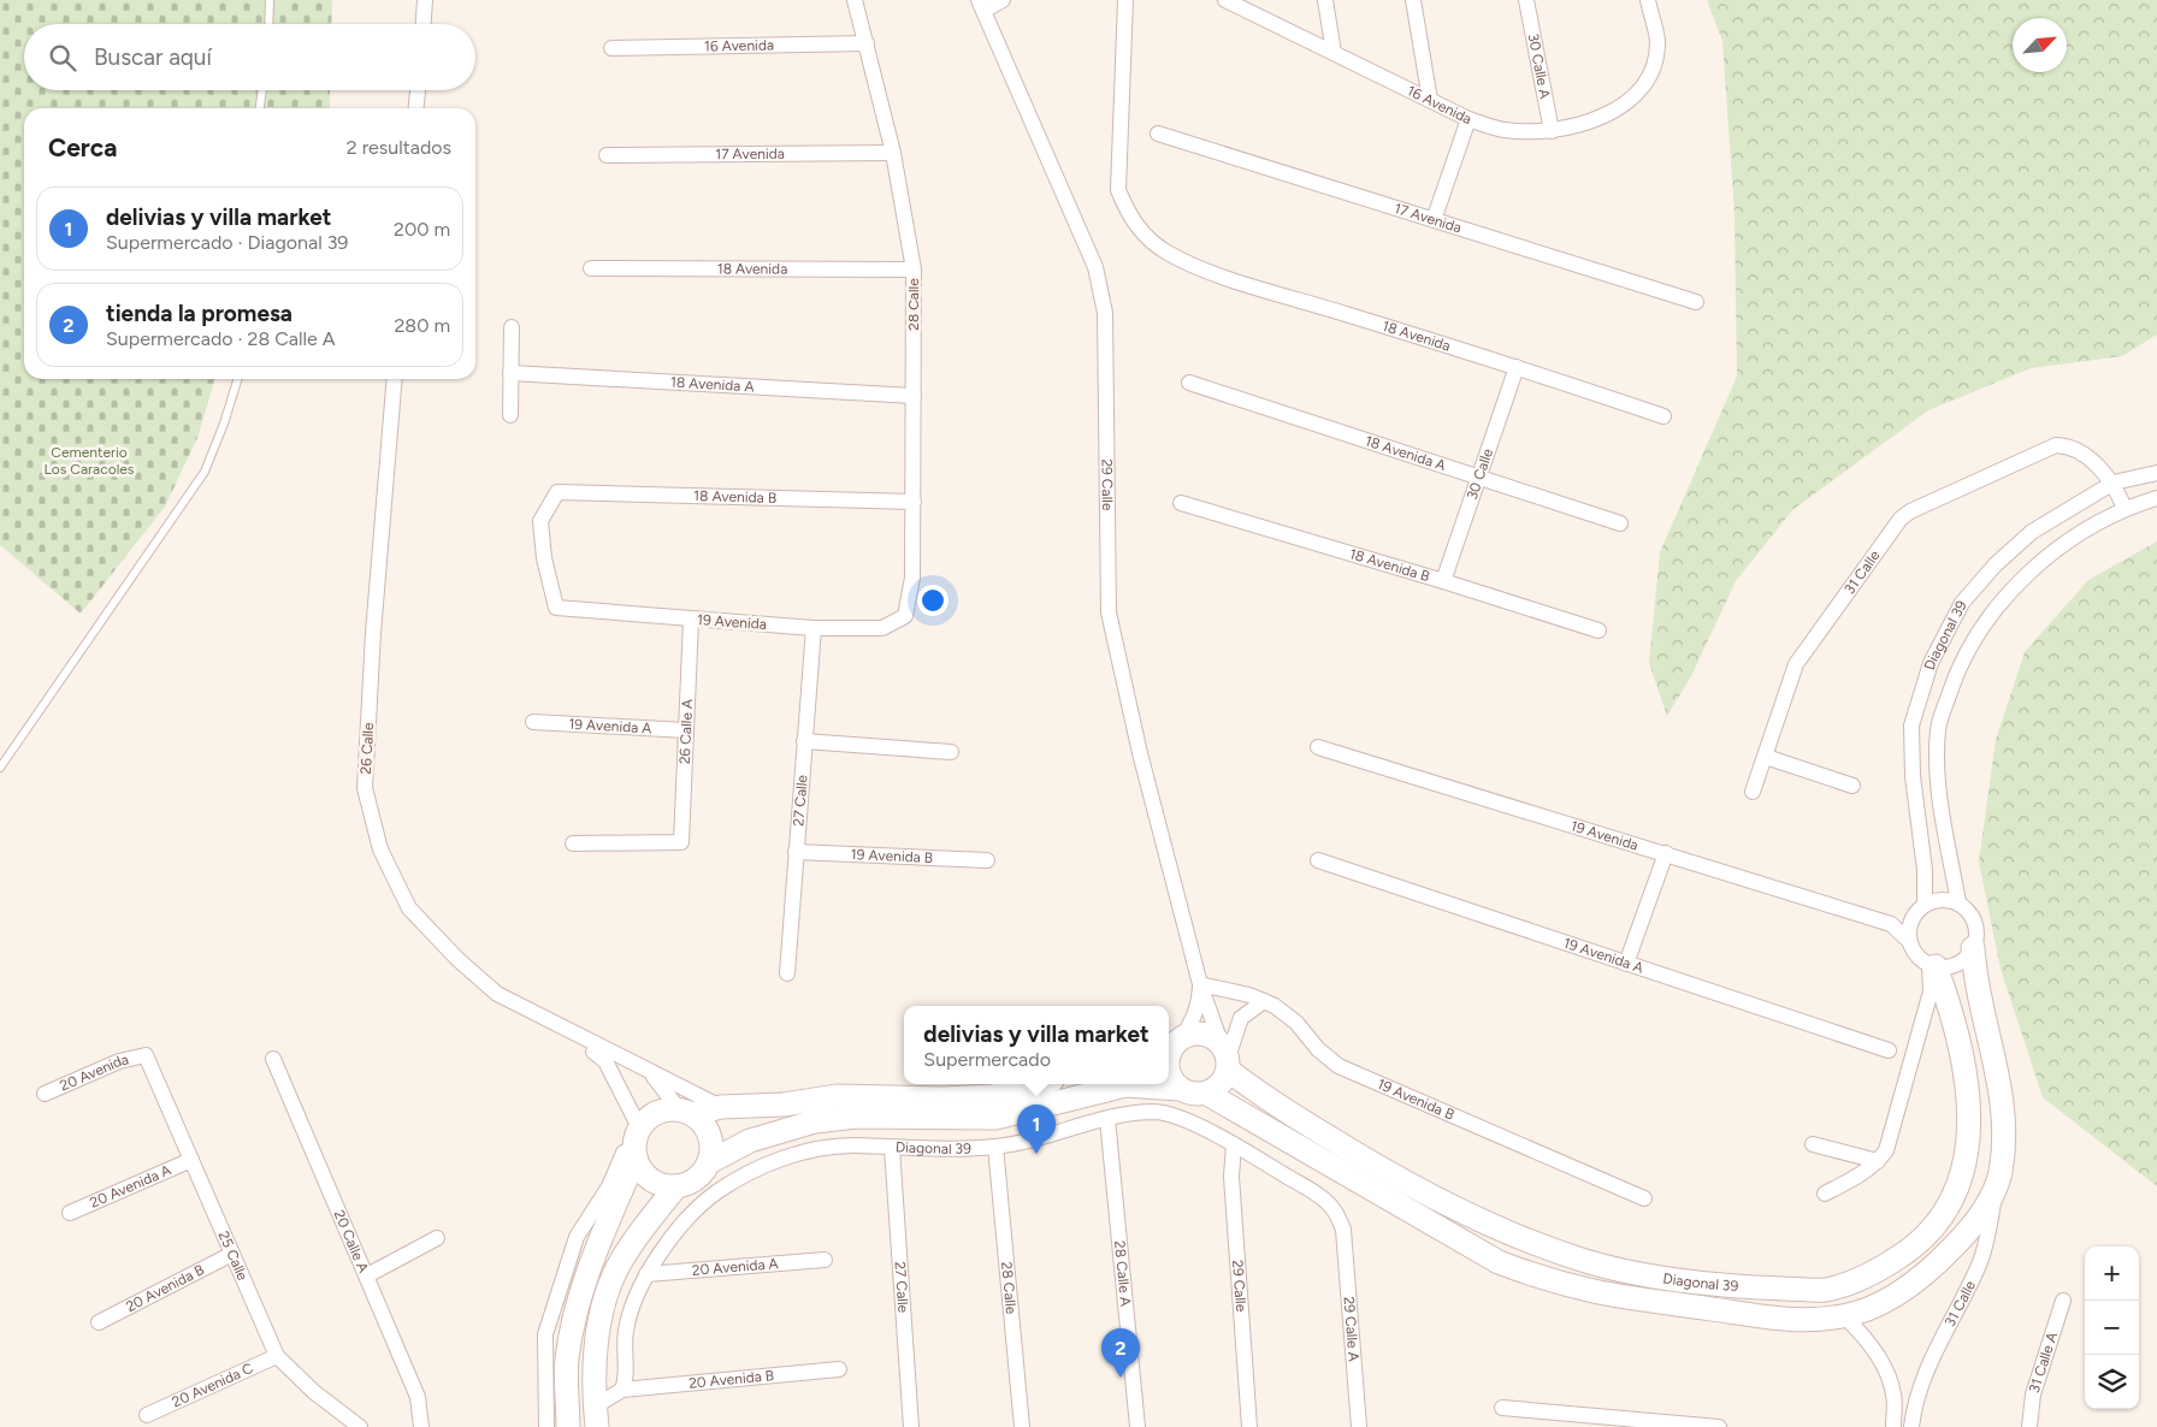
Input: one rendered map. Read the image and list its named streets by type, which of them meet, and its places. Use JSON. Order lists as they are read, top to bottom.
{
  "streets": {
    "street": [
      "16 Avenida",
      "30 Calle A",
      "17 Avenida",
      "18 Avenida",
      "28 Calle",
      "18 Avenida A",
      "30 Calle",
      "29 Calle",
      "18 Avenida B",
      "31 Calle",
      "19 Avenida",
      "Diagonal 39",
      "19 Avenida A",
      "26 Calle A",
      "26 Calle",
      "27 Calle",
      "19 Avenida B",
      "20 Avenida",
      "20 Avenida A",
      "20 Calle A",
      "25 Calle",
      "28 Calle A",
      "20 Avenida B",
      "29 Calle A",
      "31 Calle A",
      "20 Avenida C"
    ]
  },
  "crossings": [
    ["16 Avenida", "30 Calle A"],
    ["16 Avenida", "28 Calle"],
    ["17 Avenida", "28 Calle"],
    ["18 Avenida", "28 Calle"],
    ["18 Avenida", "30 Calle"],
    ["28 Calle", "18 Avenida A"],
    ["28 Calle", "18 Avenida B"],
    ["28 Calle", "19 Avenida"],
    ["28 Calle", "Diagonal 39"],
    ["18 Avenida A", "30 Calle"],
    ["30 Calle", "18 Avenida B"],
    ["29 Calle", "Diagonal 39"],
    ["29 Calle", "19 Avenida B"],
    ["18 Avenida B", "19 Avenida"],
    ["31 Calle", "Diagonal 39"],
    ["19 Avenida", "Diagonal 39"],
    ["19 Avenida", "26 Calle A"],
    ["19 Avenida", "27 Calle"],
    ["Diagonal 39", "26 Calle"],
    ["Diagonal 39", "27 Calle"],
    ["Diagonal 39", "20 Avenida A"],
    ["Diagonal 39", "28 Calle A"],
    ["Diagonal 39", "20 Avenida B"],
    ["Diagonal 39", "29 Calle A"],
    ["19 Avenida A", "26 Calle A"],
    ["27 Calle", "19 Avenida B"],
    ["20 Avenida", "25 Calle"],
    ["20 Avenida A", "25 Calle"],
    ["25 Calle", "20 Avenida B"],
    ["25 Calle", "20 Avenida C"]
  ],
  "parks": ["Cementerio Los Caracoles"],
  "north": "top right",
  "page": {
    "search": "Buscar aquí",
    "heading": ["Cerca", "2 resultados"],
    "list": [
      {
        "mark": "1",
        "name": "delivias y villa market",
        "note": "Supermercado · Diagonal 39",
        "value": "200 m"
      },
      {
        "mark": "2",
        "name": "tienda la promesa",
        "note": "Supermercado · 28 Calle A",
        "value": "280 m"
      }
    ],
    "popup": ["delivias y villa market", "Supermercado"],
    "pins": ["1", "2"],
    "map_buttons": ["+", "−"]
  }
}
